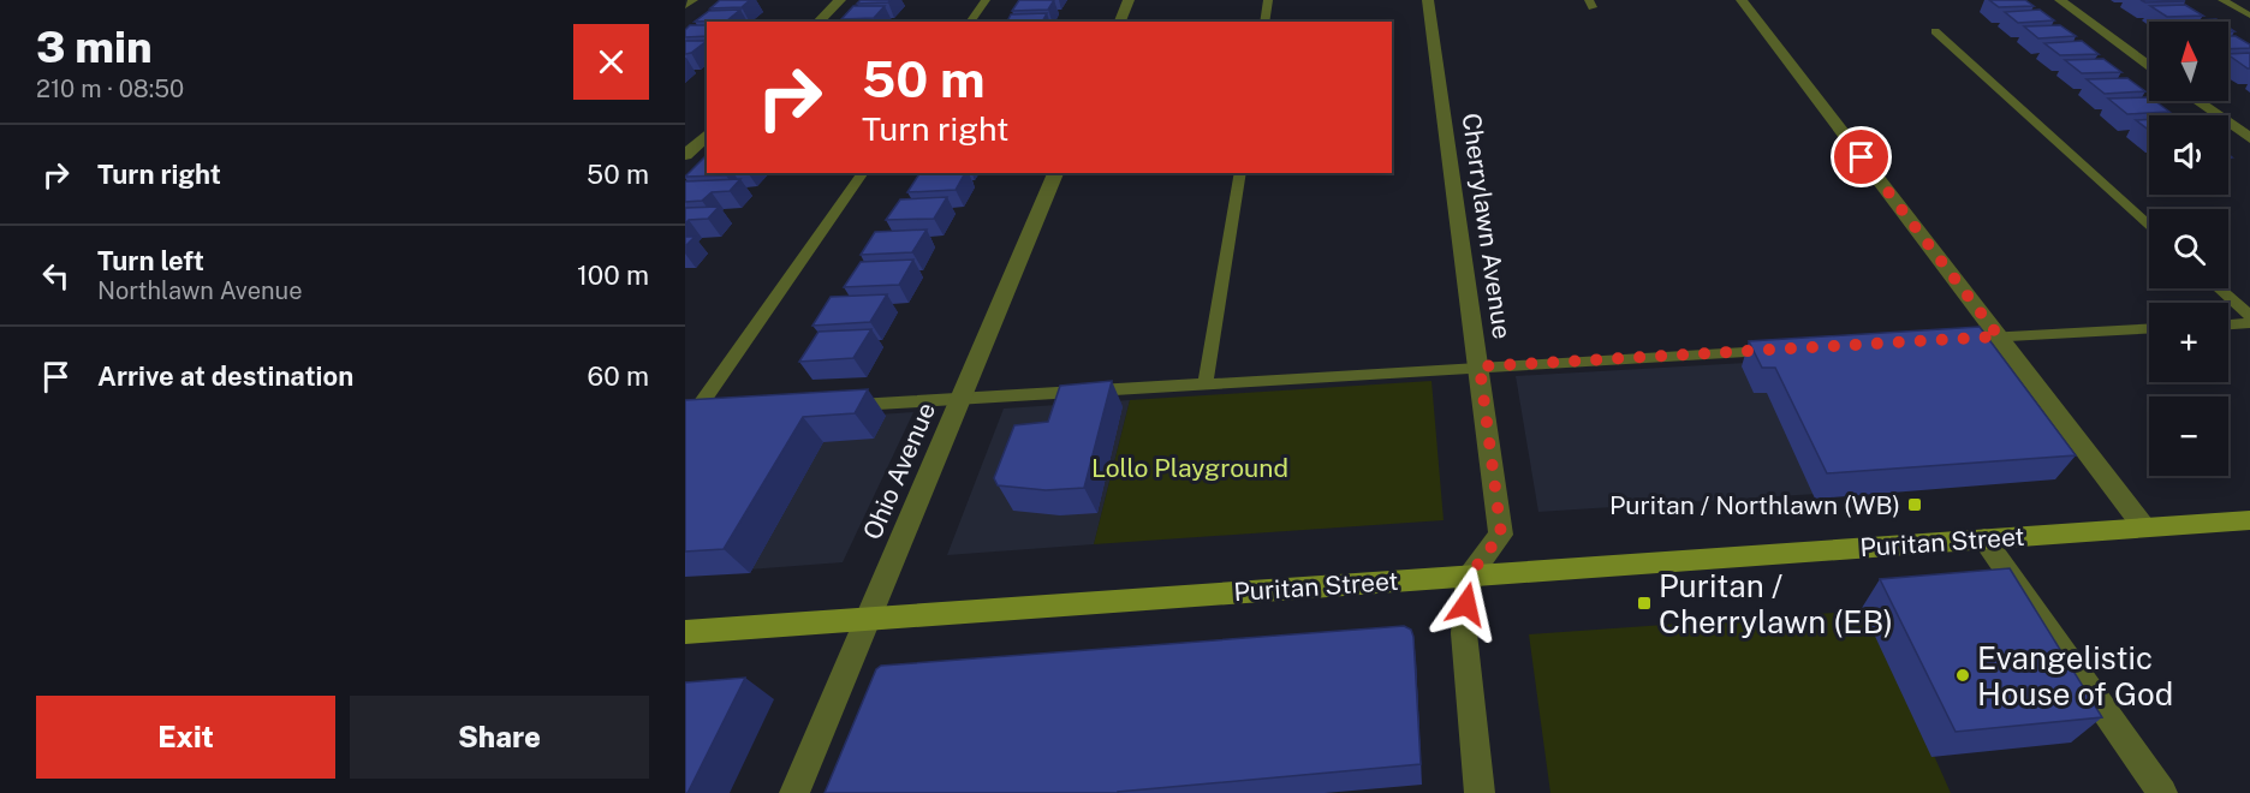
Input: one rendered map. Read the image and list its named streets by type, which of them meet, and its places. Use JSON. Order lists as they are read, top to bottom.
{
  "streets": {
    "street": ["Cherrylawn Avenue", "Ohio Avenue", "Puritan Street"]
  },
  "crossings": [
    ["Cherrylawn Avenue", "Puritan Street"],
    ["Ohio Avenue", "Puritan Street"]
  ],
  "parks": ["Lollo Playground"],
  "places": {
    "transit": ["Puritan / Northlawn (WB)", "Puritan / Cherrylawn (EB)"],
    "other": ["Evangelistic House of God"]
  },
  "north": "top",
  "page": {
    "heading": ["3 min", "210 m · 08:50"],
    "map_buttons": ["+", "−"],
    "turn": ["50 m", "Turn right"],
    "list": [
      {
        "name": "Turn right",
        "value": "50 m"
      },
      {
        "name": "Turn left",
        "note": "Northlawn Avenue",
        "value": "100 m"
      },
      {
        "name": "Arrive at destination",
        "value": "60 m"
      }
    ],
    "buttons": ["Exit", "Share"]
  }
}
